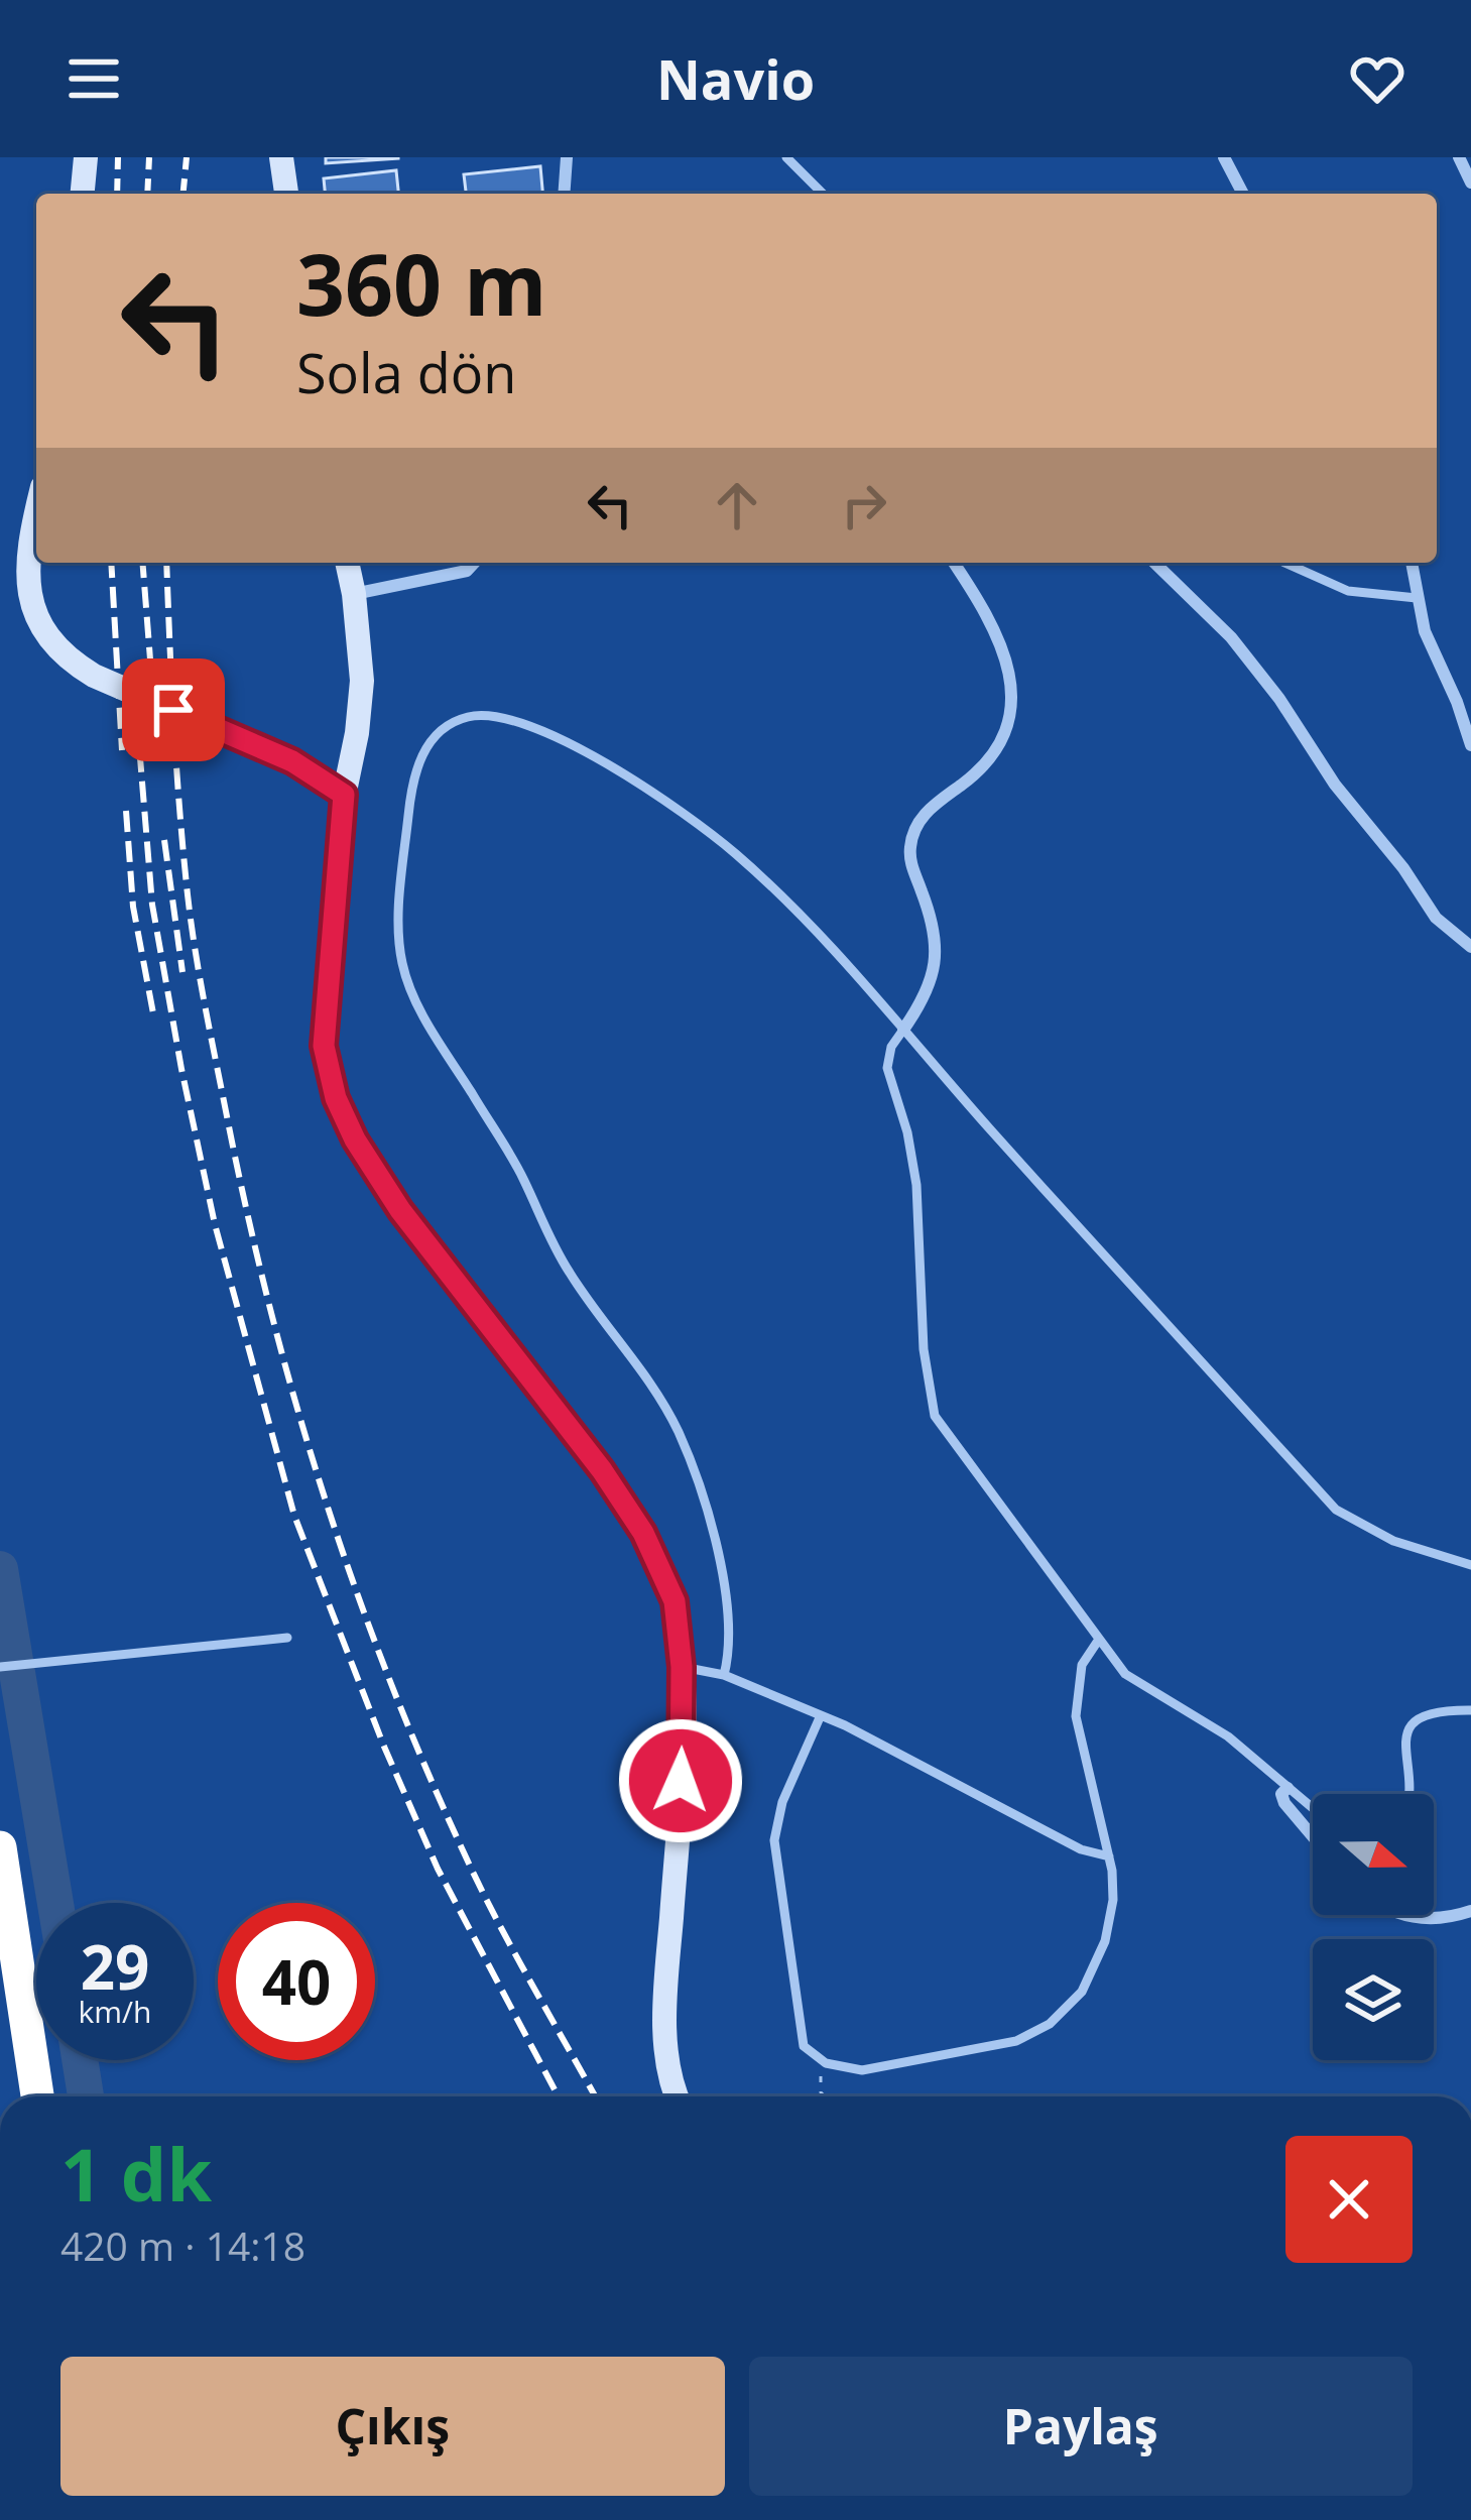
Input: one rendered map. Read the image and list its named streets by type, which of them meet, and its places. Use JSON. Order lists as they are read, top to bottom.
{
  "north": "right",
  "page": {
    "header": "Navio",
    "turn": ["360 m", "Sola dön"],
    "speed": "29 km/h",
    "limit": "40",
    "heading": ["1 dk", "420 m · 14:18"],
    "buttons": ["Çıkış", "Paylaş"]
  }
}
